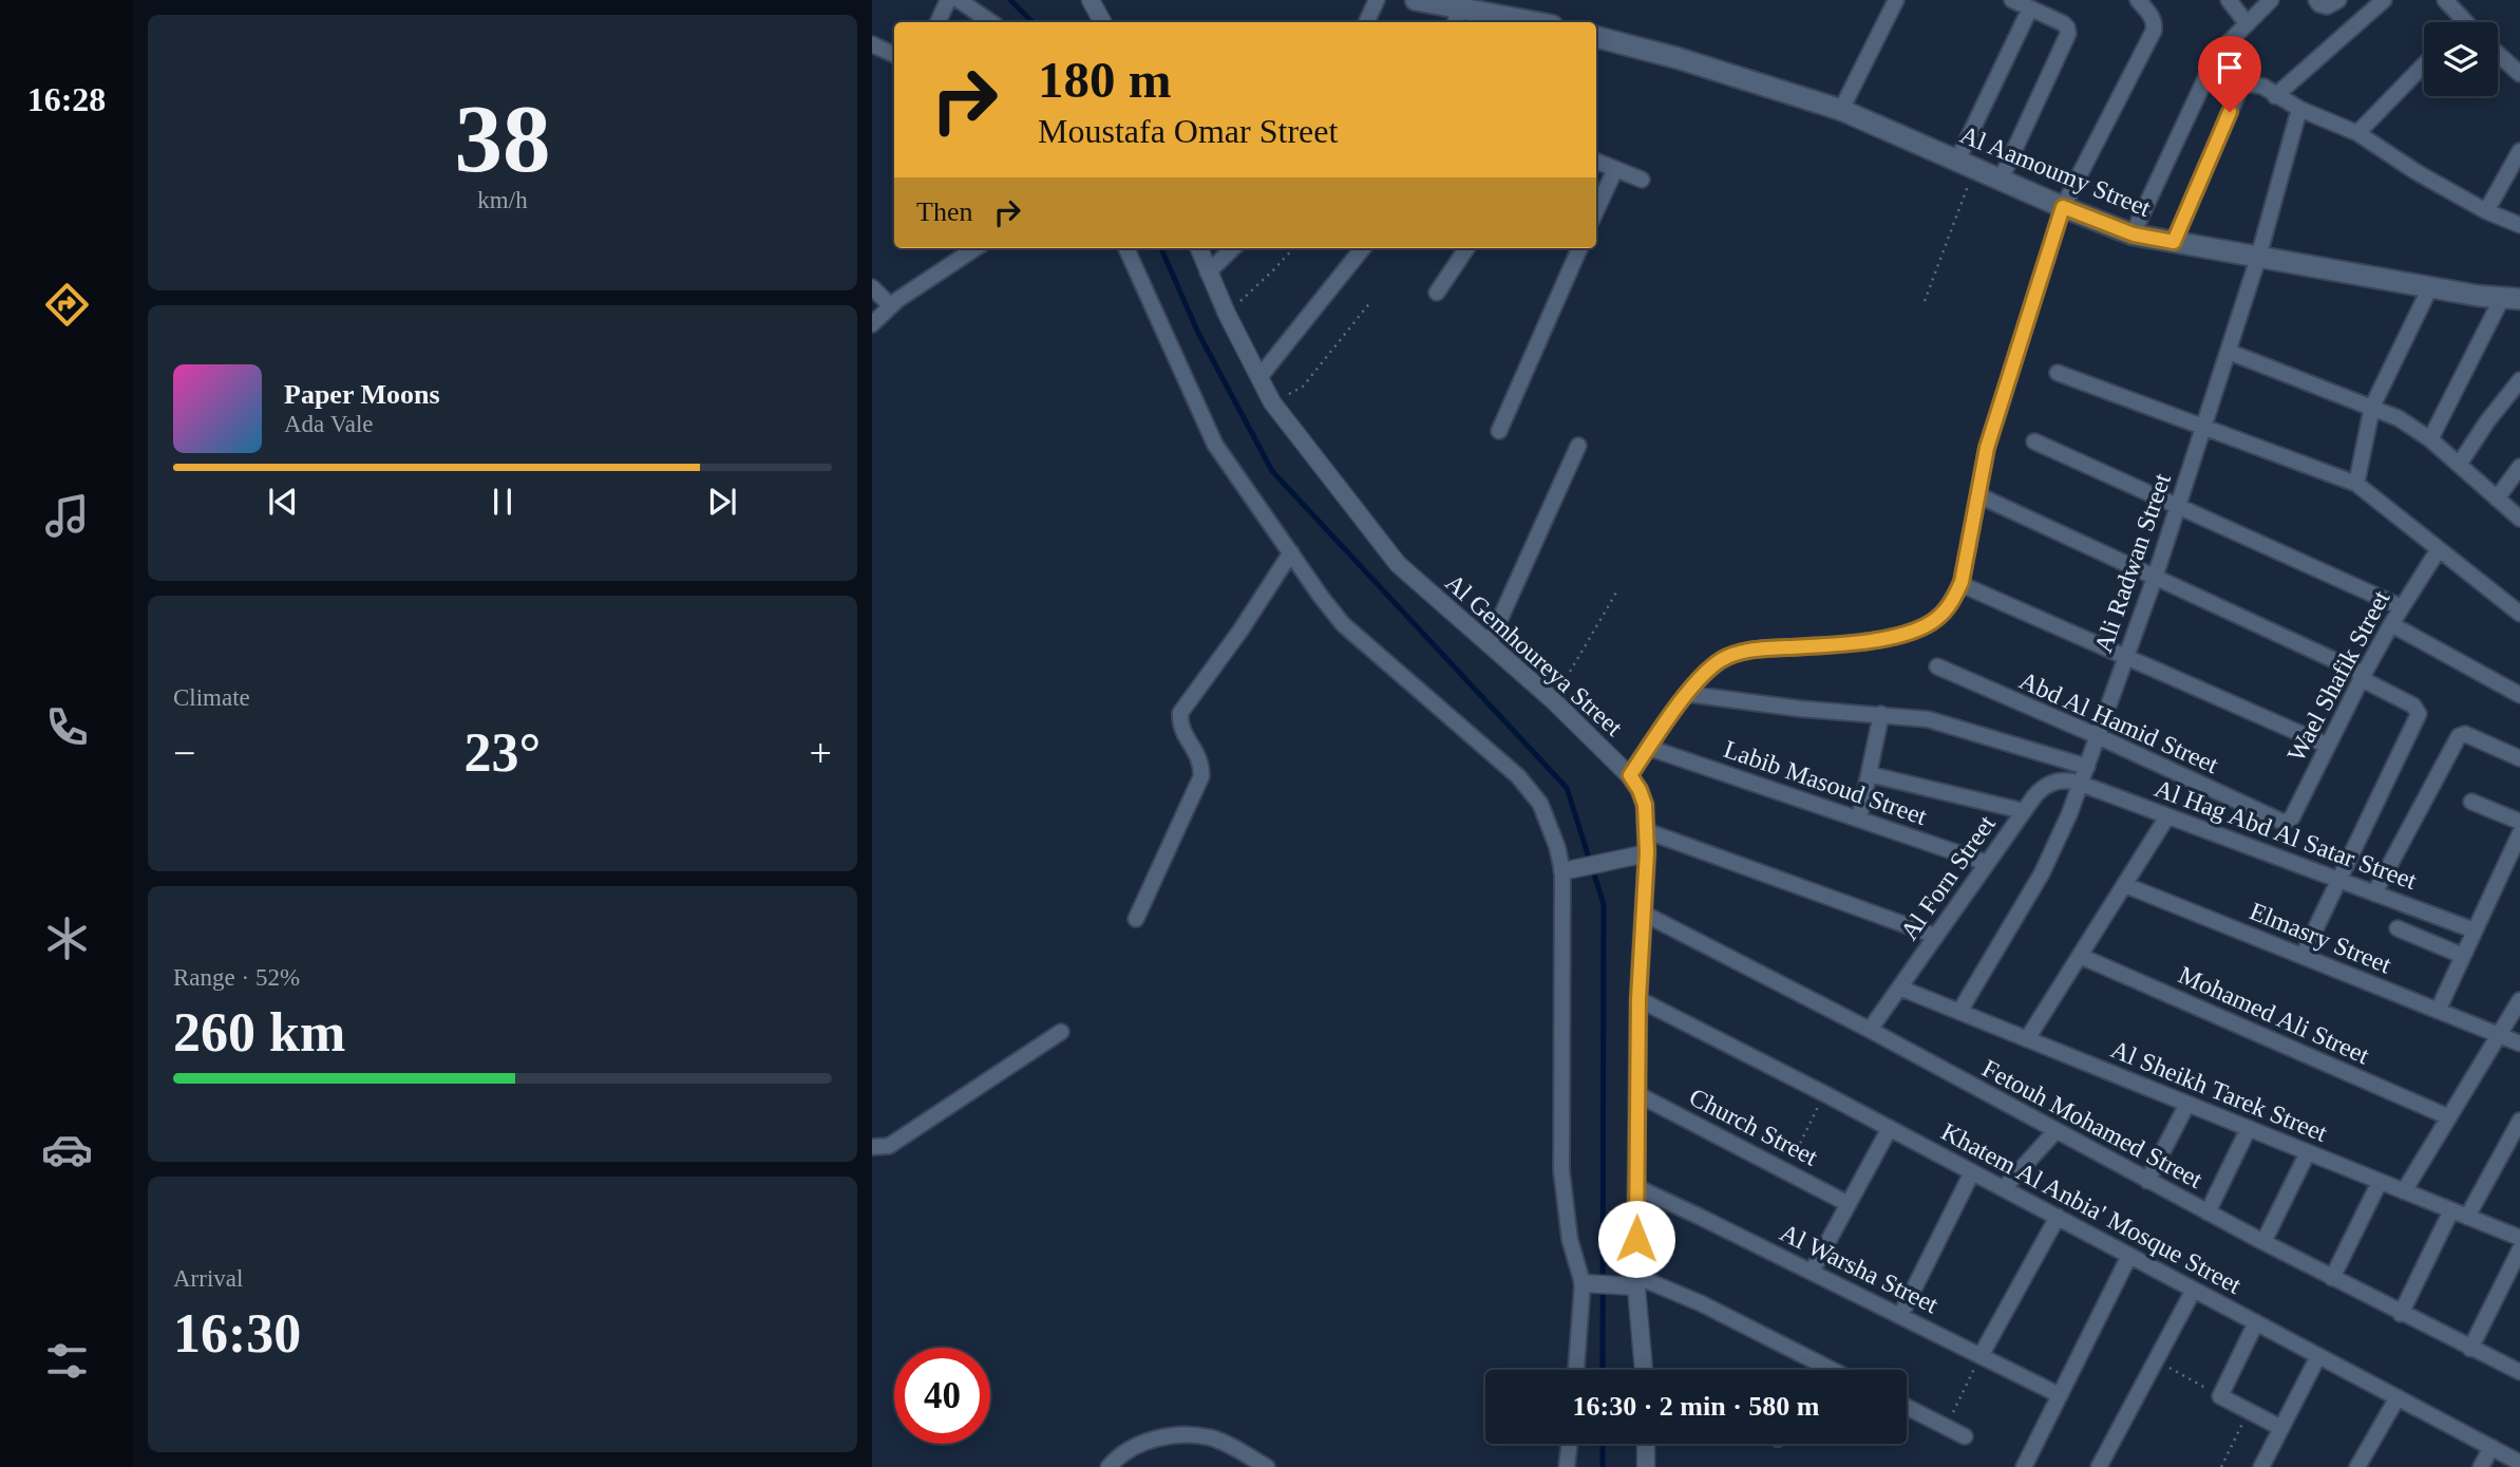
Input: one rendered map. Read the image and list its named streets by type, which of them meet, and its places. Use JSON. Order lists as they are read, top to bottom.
{
  "streets": {
    "main road": ["Al Aamoumy Street"],
    "street": [
      "Ali Radwan Street",
      "Al Gemhoureya Street",
      "Wael Shafik Street",
      "Abd Al Hamid Street",
      "Labib Masoud Street",
      "Al Hag Abd Al Satar Street",
      "Al Forn Street",
      "Elmasry Street",
      "Mohamed Ali Street",
      "Al Sheikh Tarek Street",
      "Fetouh Mohamed Street",
      "Church Street",
      "Khatem Al Anbia' Mosque Street",
      "Al Warsha Street"
    ]
  },
  "crossings": [
    ["Al Aamoumy Street", "Ali Radwan Street"],
    ["Ali Radwan Street", "Abd Al Hamid Street"],
    ["Ali Radwan Street", "Al Hag Abd Al Satar Street"],
    ["Ali Radwan Street", "Al Forn Street"],
    ["Ali Radwan Street", "Al Sheikh Tarek Street"],
    ["Al Gemhoureya Street", "Fetouh Mohamed Street"],
    ["Al Gemhoureya Street", "Church Street"],
    ["Al Gemhoureya Street", "Khatem Al Anbia' Mosque Street"],
    ["Al Gemhoureya Street", "Al Warsha Street"],
    ["Wael Shafik Street", "Abd Al Hamid Street"],
    ["Labib Masoud Street", "Al Forn Street"],
    ["Al Hag Abd Al Satar Street", "Al Forn Street"],
    ["Al Forn Street", "Al Sheikh Tarek Street"],
    ["Al Forn Street", "Fetouh Mohamed Street"]
  ],
  "page": {
    "tabs": "16:28",
    "tile": [
      ["38", "km/h"],
      "Climate",
      ["Range · 52%", "260 km"],
      ["Arrival", "16:30"]
    ],
    "turn": ["180 m", "Moustafa Omar Street"],
    "then": "Then",
    "song": ["Paper Moons", "Ada Vale"],
    "heat": ["−", "23°", "+"],
    "limit": "40",
    "trip": "16:30 · 2 min · 580 m"
  }
}
